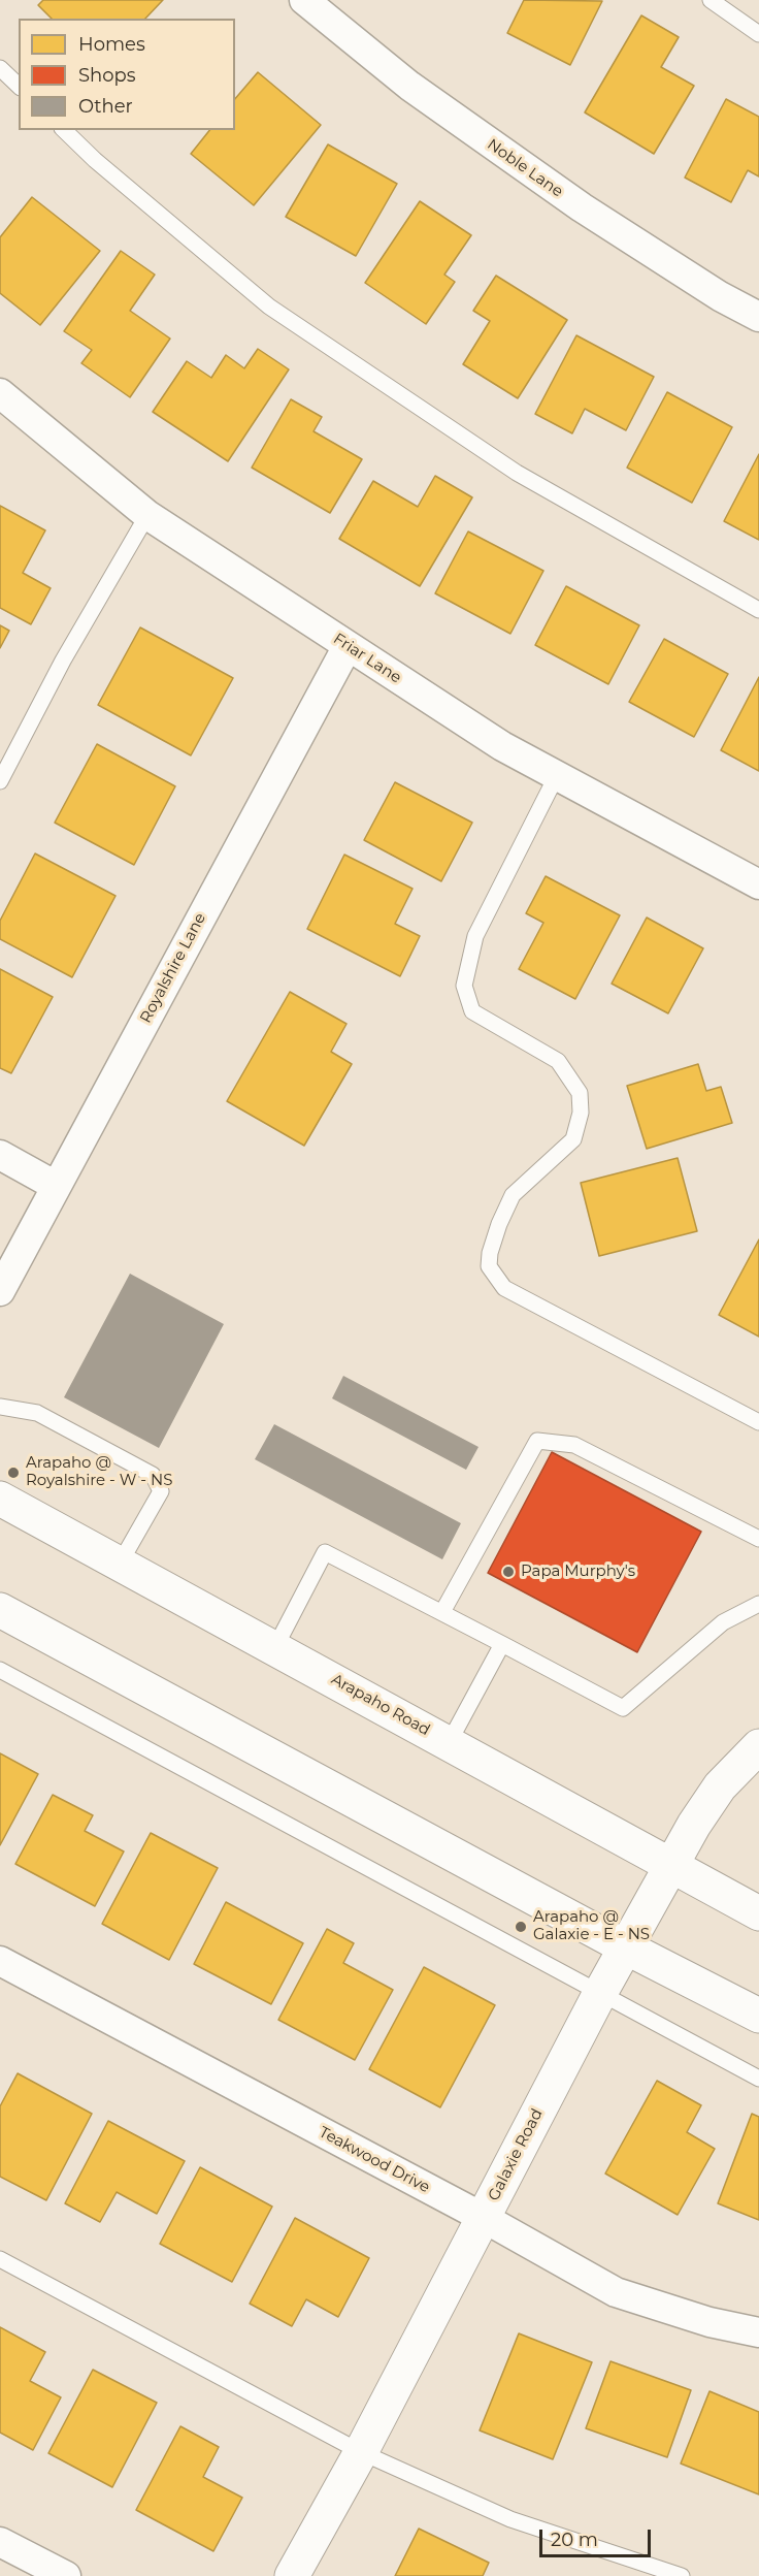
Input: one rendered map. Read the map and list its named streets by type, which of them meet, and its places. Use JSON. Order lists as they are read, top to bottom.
{
  "streets": {
    "main road": ["Arapaho Road", "Galaxie Road"],
    "street": [
      "Noble Lane",
      "Friar Lane",
      "Royalshire Lane",
      "Teakwood Drive"
    ]
  },
  "crossings": [
    ["Friar Lane", "Royalshire Lane"],
    ["Arapaho Road", "Galaxie Road"],
    ["Galaxie Road", "Teakwood Drive"]
  ],
  "places": ["Arapaho @ Royalshire - W - NS", "Papa Murphy's", "Arapaho @ Galaxie - E - NS"],
  "legend": ["Homes", "Shops", "Other"],
  "scale_bar": "20 m"
}
